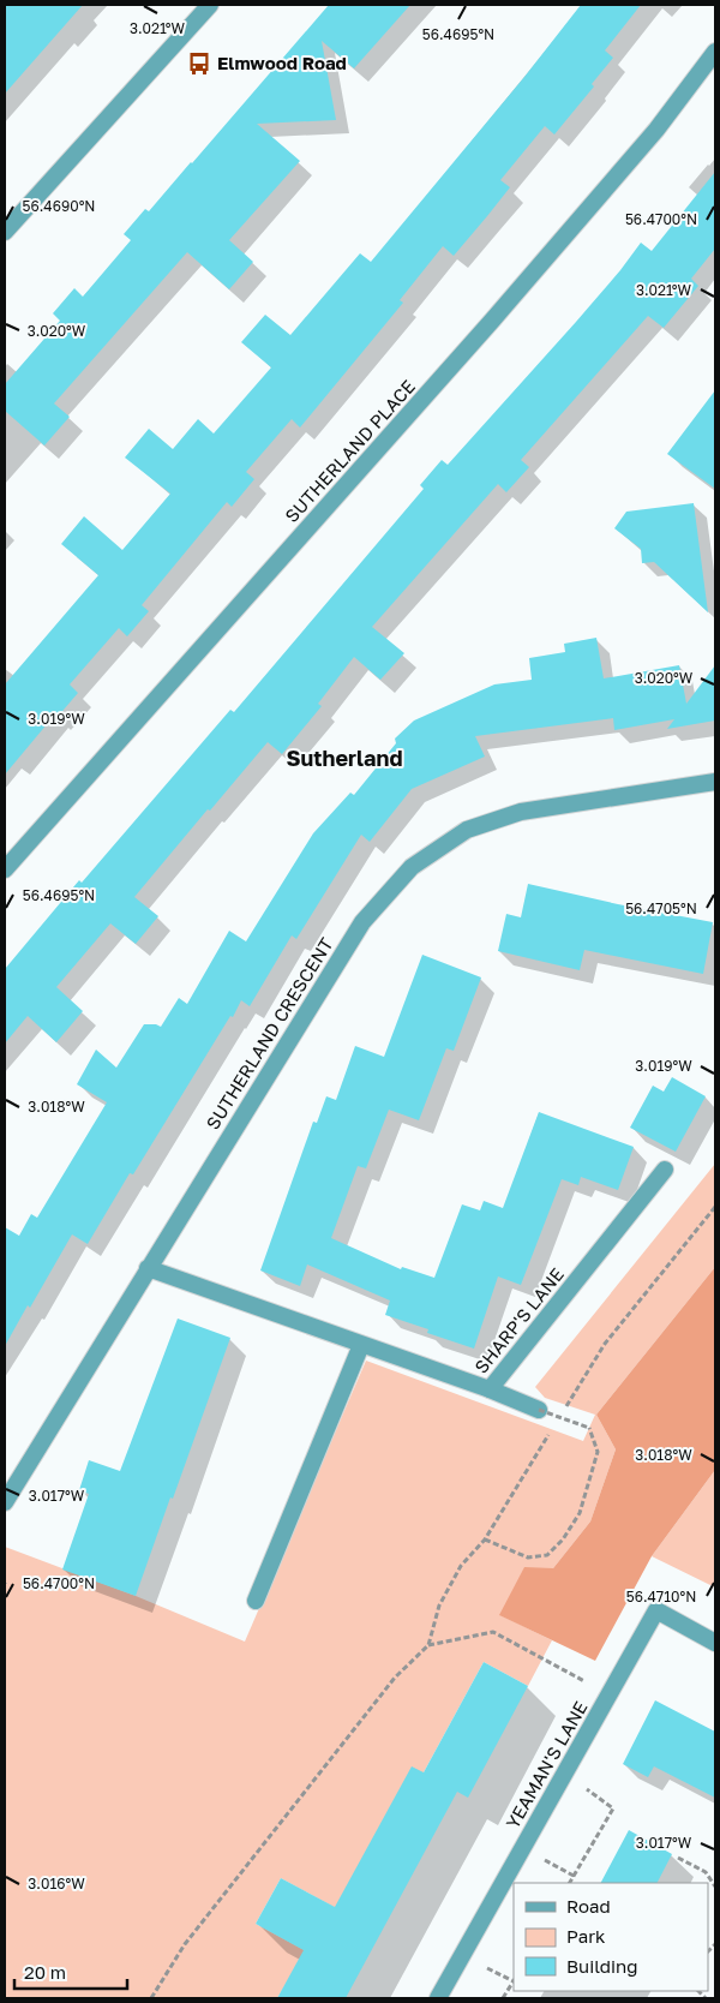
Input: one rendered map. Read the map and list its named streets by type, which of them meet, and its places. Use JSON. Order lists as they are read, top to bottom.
{
  "streets": {
    "street": [
      "SUTHERLAND PLACE",
      "SUTHERLAND CRESCENT",
      "SHARP'S LANE",
      "YEAMAN'S LANE"
    ]
  },
  "crossings": [
    ["SUTHERLAND CRESCENT", "SHARP'S LANE"]
  ],
  "districts": ["Sutherland"],
  "places": {
    "bus stop": ["Elmwood Road"]
  },
  "legend": ["Road", "Park", "Building"],
  "scale_bar": "20 m",
  "coordinates": [
    "3.021°W",
    "56.4695°N",
    "56.4690°N",
    "56.4700°N",
    "3.020°W",
    "3.019°W",
    "56.4705°N",
    "3.018°W",
    "3.017°W",
    "56.4710°N",
    "3.016°W"
  ]
}
